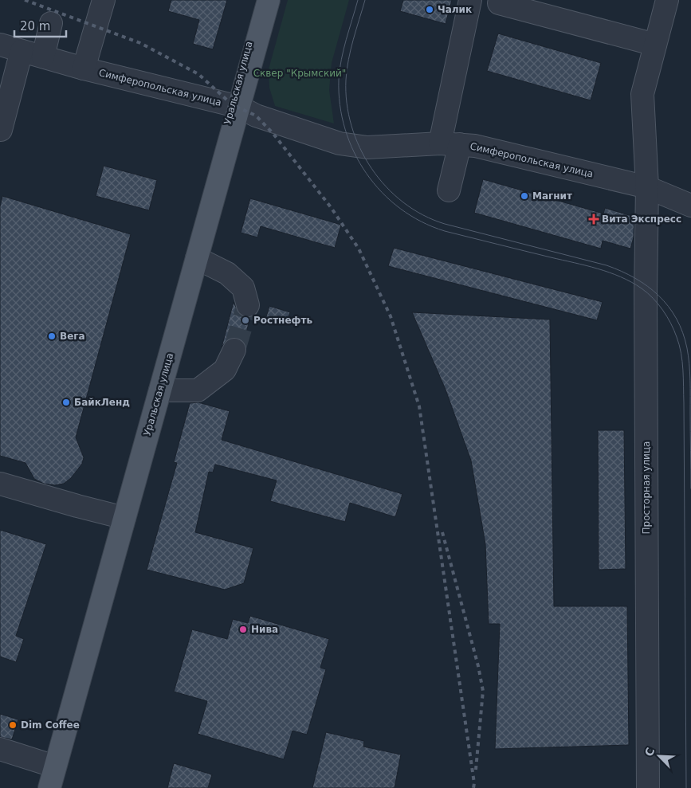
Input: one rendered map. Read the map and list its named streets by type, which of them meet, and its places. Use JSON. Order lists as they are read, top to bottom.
{
  "streets": {
    "main road": ["Уральская улица"],
    "street": ["Симферопольская улица", "Просторная улица"]
  },
  "crossings": [
    ["Уральская улица", "Симферопольская улица"],
    ["Симферопольская улица", "Просторная улица"]
  ],
  "parks": ["Сквер \"Крымский\""],
  "places": {
    "other": [
      "Чалик",
      "Магнит",
      "Ростнефть",
      "Вега",
      "БайкЛенд",
      "Нива",
      "Dim Coffee"
    ],
    "health": ["Вита Экспресс"]
  },
  "scale_bar": "20 m",
  "north": "top left"
}
